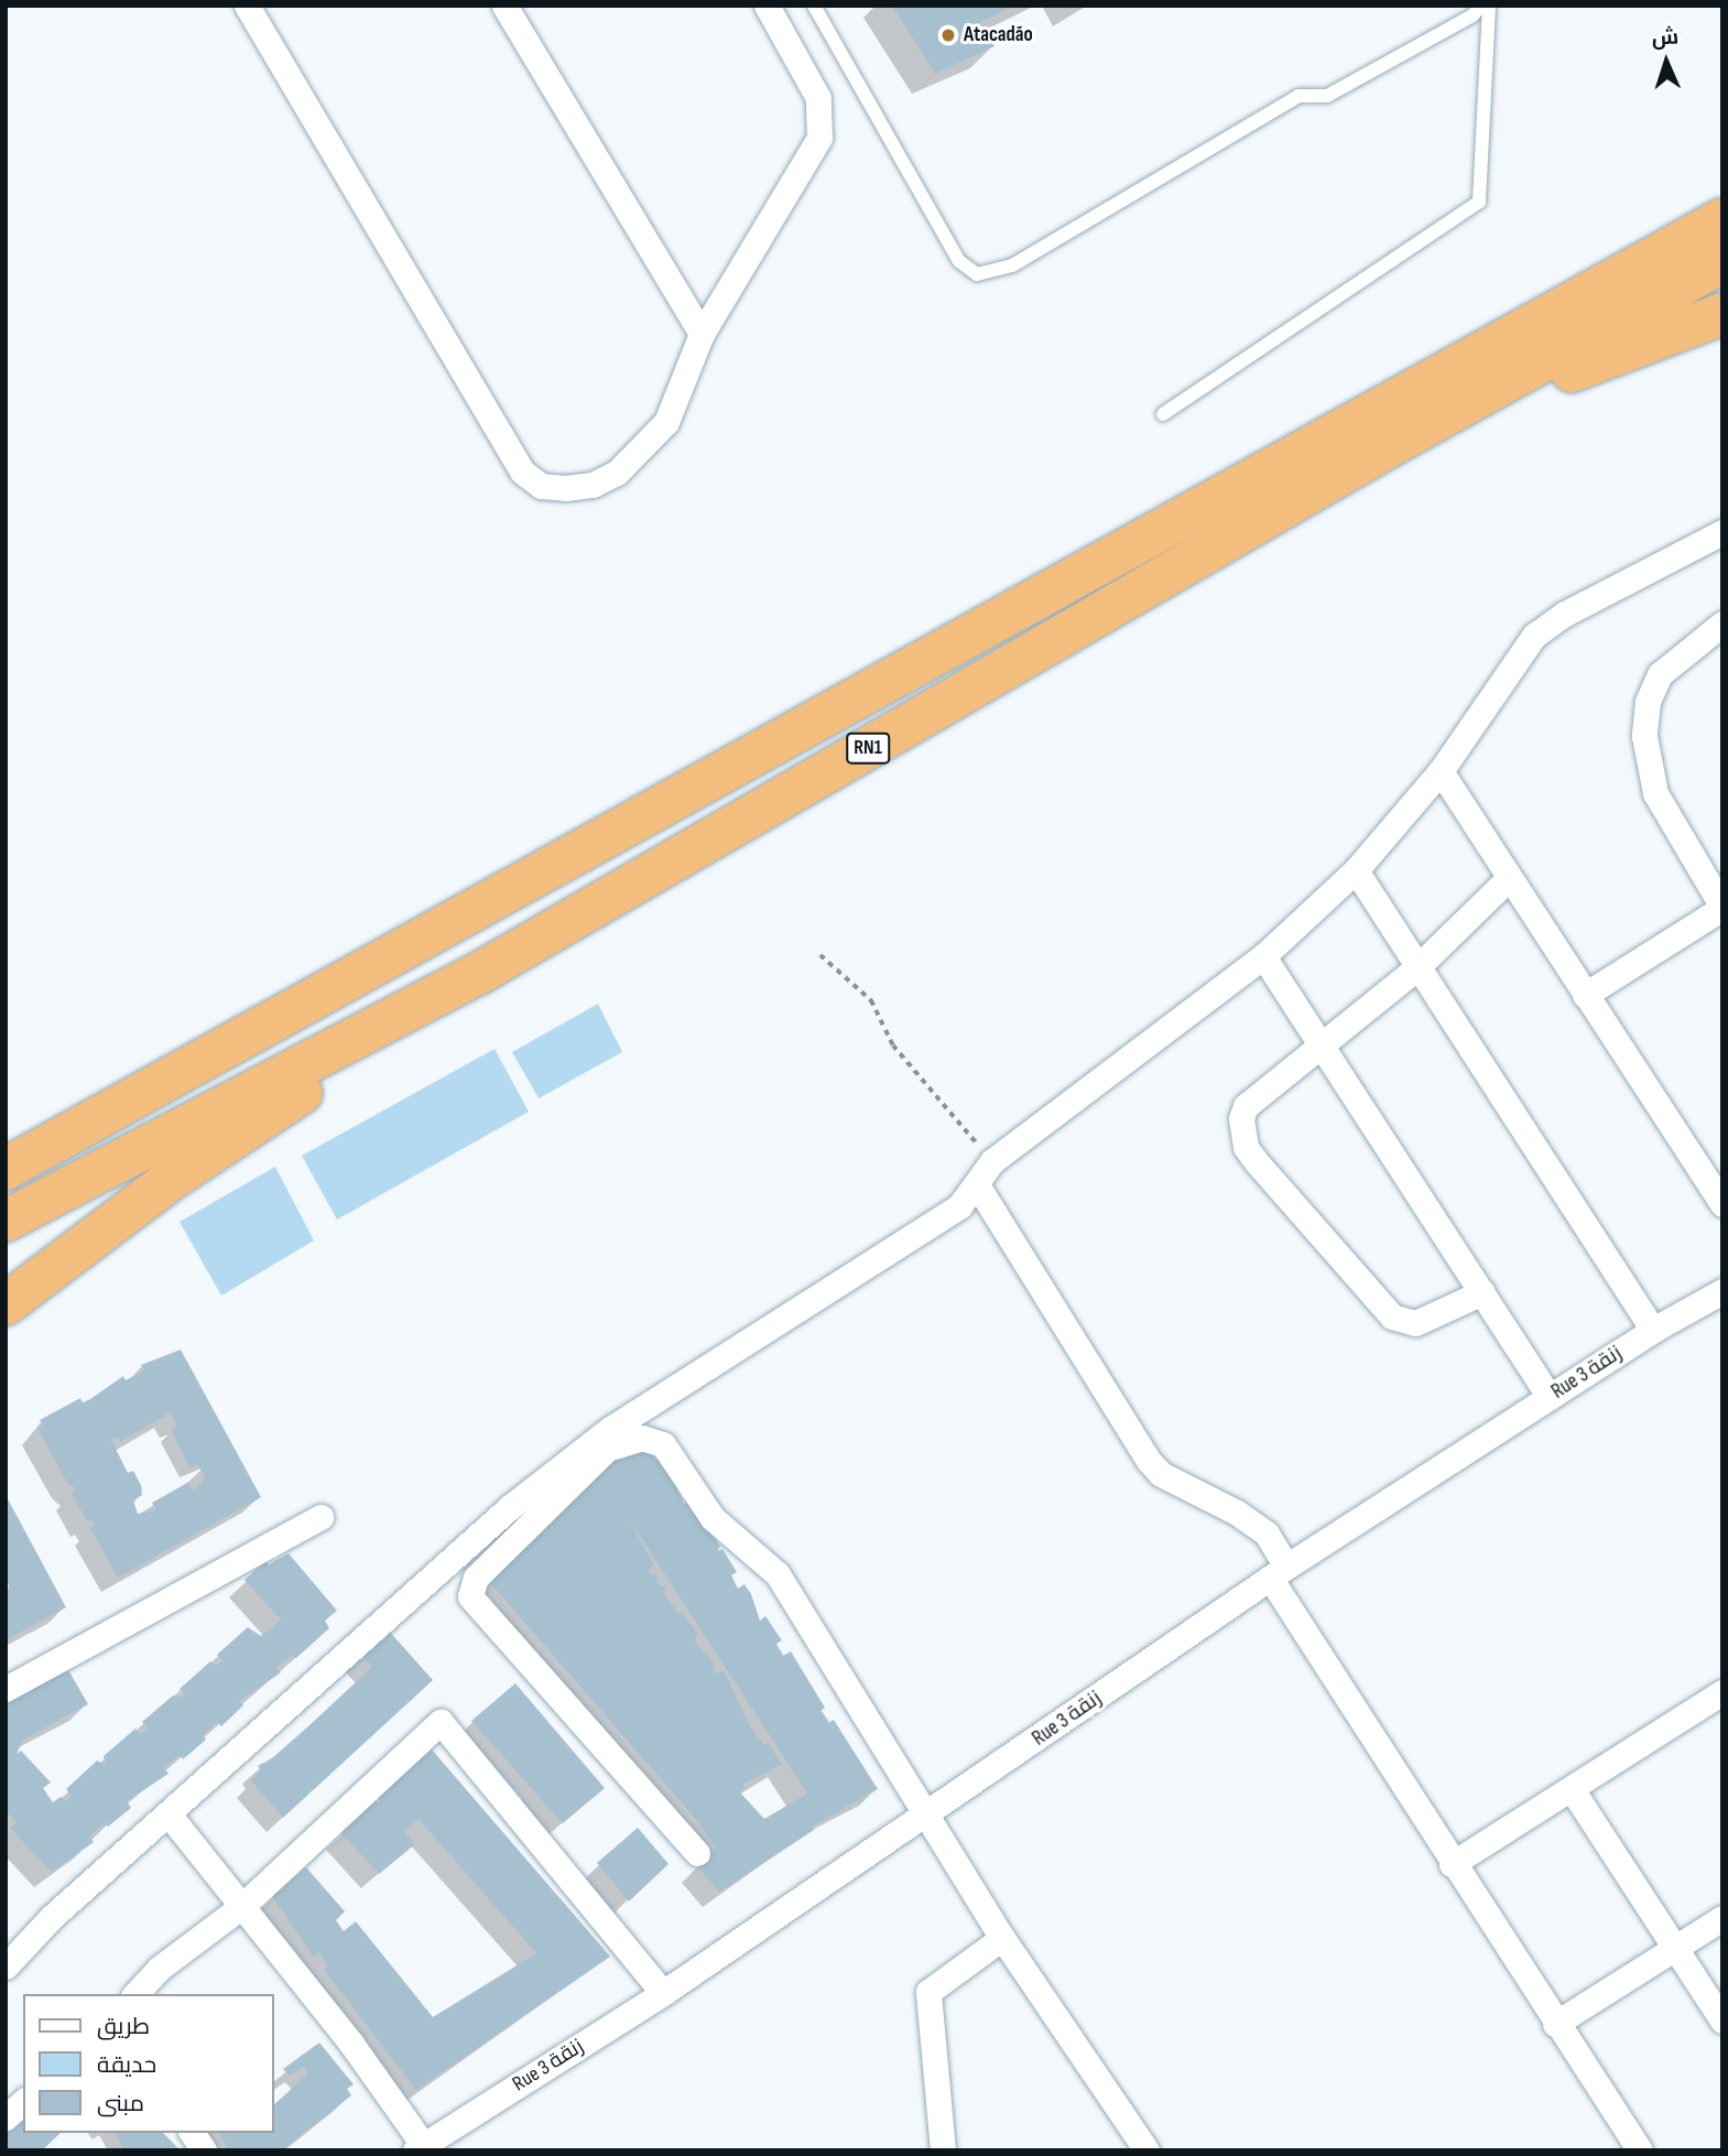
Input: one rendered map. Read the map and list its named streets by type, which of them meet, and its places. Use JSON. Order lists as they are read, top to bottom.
{
  "streets": {
    "highway": ["RN1"],
    "street": ["Rue 3 زنقة"]
  },
  "places": ["Atacadão"],
  "legend": ["طريق", "حديقة", "مبنى"],
  "north": "top"
}
